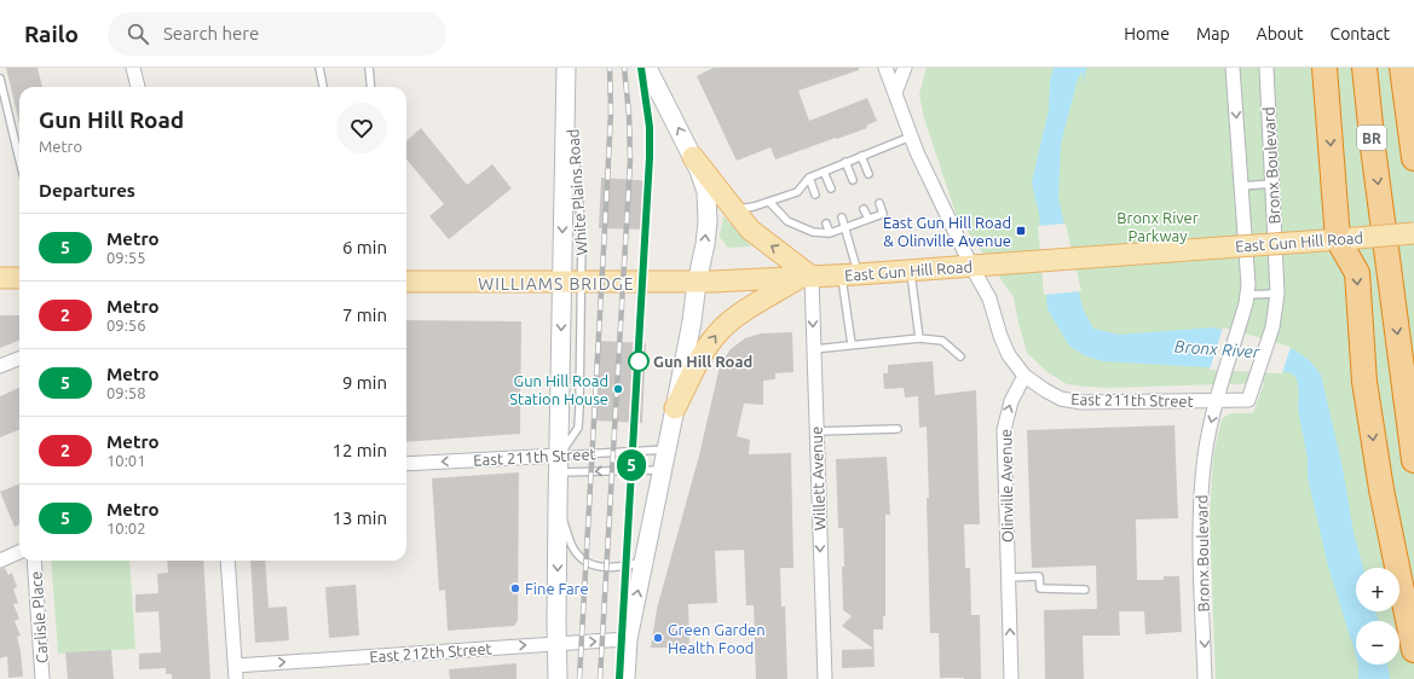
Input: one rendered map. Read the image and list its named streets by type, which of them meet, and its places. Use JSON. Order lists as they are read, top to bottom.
{
  "streets": {
    "highway": ["BR"],
    "main road": ["White Plains Road", "East Gun Hill Road"],
    "street": [
      "Bronx Boulevard",
      "East 211th Street",
      "Willett Avenue",
      "Olinville Avenue",
      "Carlisle Place",
      "East 212th Street"
    ]
  },
  "crossings": [
    ["Bronx Boulevard", "East 211th Street"],
    ["White Plains Road", "East Gun Hill Road"],
    ["White Plains Road", "East 211th Street"],
    ["White Plains Road", "East 212th Street"],
    ["East Gun Hill Road", "Willett Avenue"],
    ["East 211th Street", "Olinville Avenue"]
  ],
  "one_way": [
    "Bronx Boulevard",
    "East 211th Street",
    "Willett Avenue",
    "Olinville Avenue",
    "East 212th Street"
  ],
  "districts": ["WILLIAMS BRIDGE"],
  "water": ["Bronx River"],
  "parks": ["Bronx River Parkway"],
  "places": {
    "transit": ["East Gun Hill Road & Olinville Avenue"],
    "other": [
      "Gun Hill Road",
      "Gun Hill Road Station House",
      "Fine Fare",
      "Green Garden Health Food"
    ]
  },
  "lines": ["metro line 5"],
  "page": {
    "header": "Railo",
    "search": "Search here",
    "nav": [
      "Home",
      "Map",
      "About",
      "Contact"
    ],
    "on_map": "5",
    "heading": [
      ["Gun Hill Road", "Metro"],
      "Departures"
    ],
    "list": [
      {
        "mark": "5",
        "name": "Metro",
        "note": "09:55",
        "value": "6 min"
      },
      {
        "mark": "2",
        "name": "Metro",
        "note": "09:56",
        "value": "7 min"
      },
      {
        "mark": "5",
        "name": "Metro",
        "note": "09:58",
        "value": "9 min"
      },
      {
        "mark": "2",
        "name": "Metro",
        "note": "10:01",
        "value": "12 min"
      },
      {
        "mark": "5",
        "name": "Metro",
        "note": "10:02",
        "value": "13 min"
      }
    ],
    "map_buttons": ["+", "−"]
  }
}
